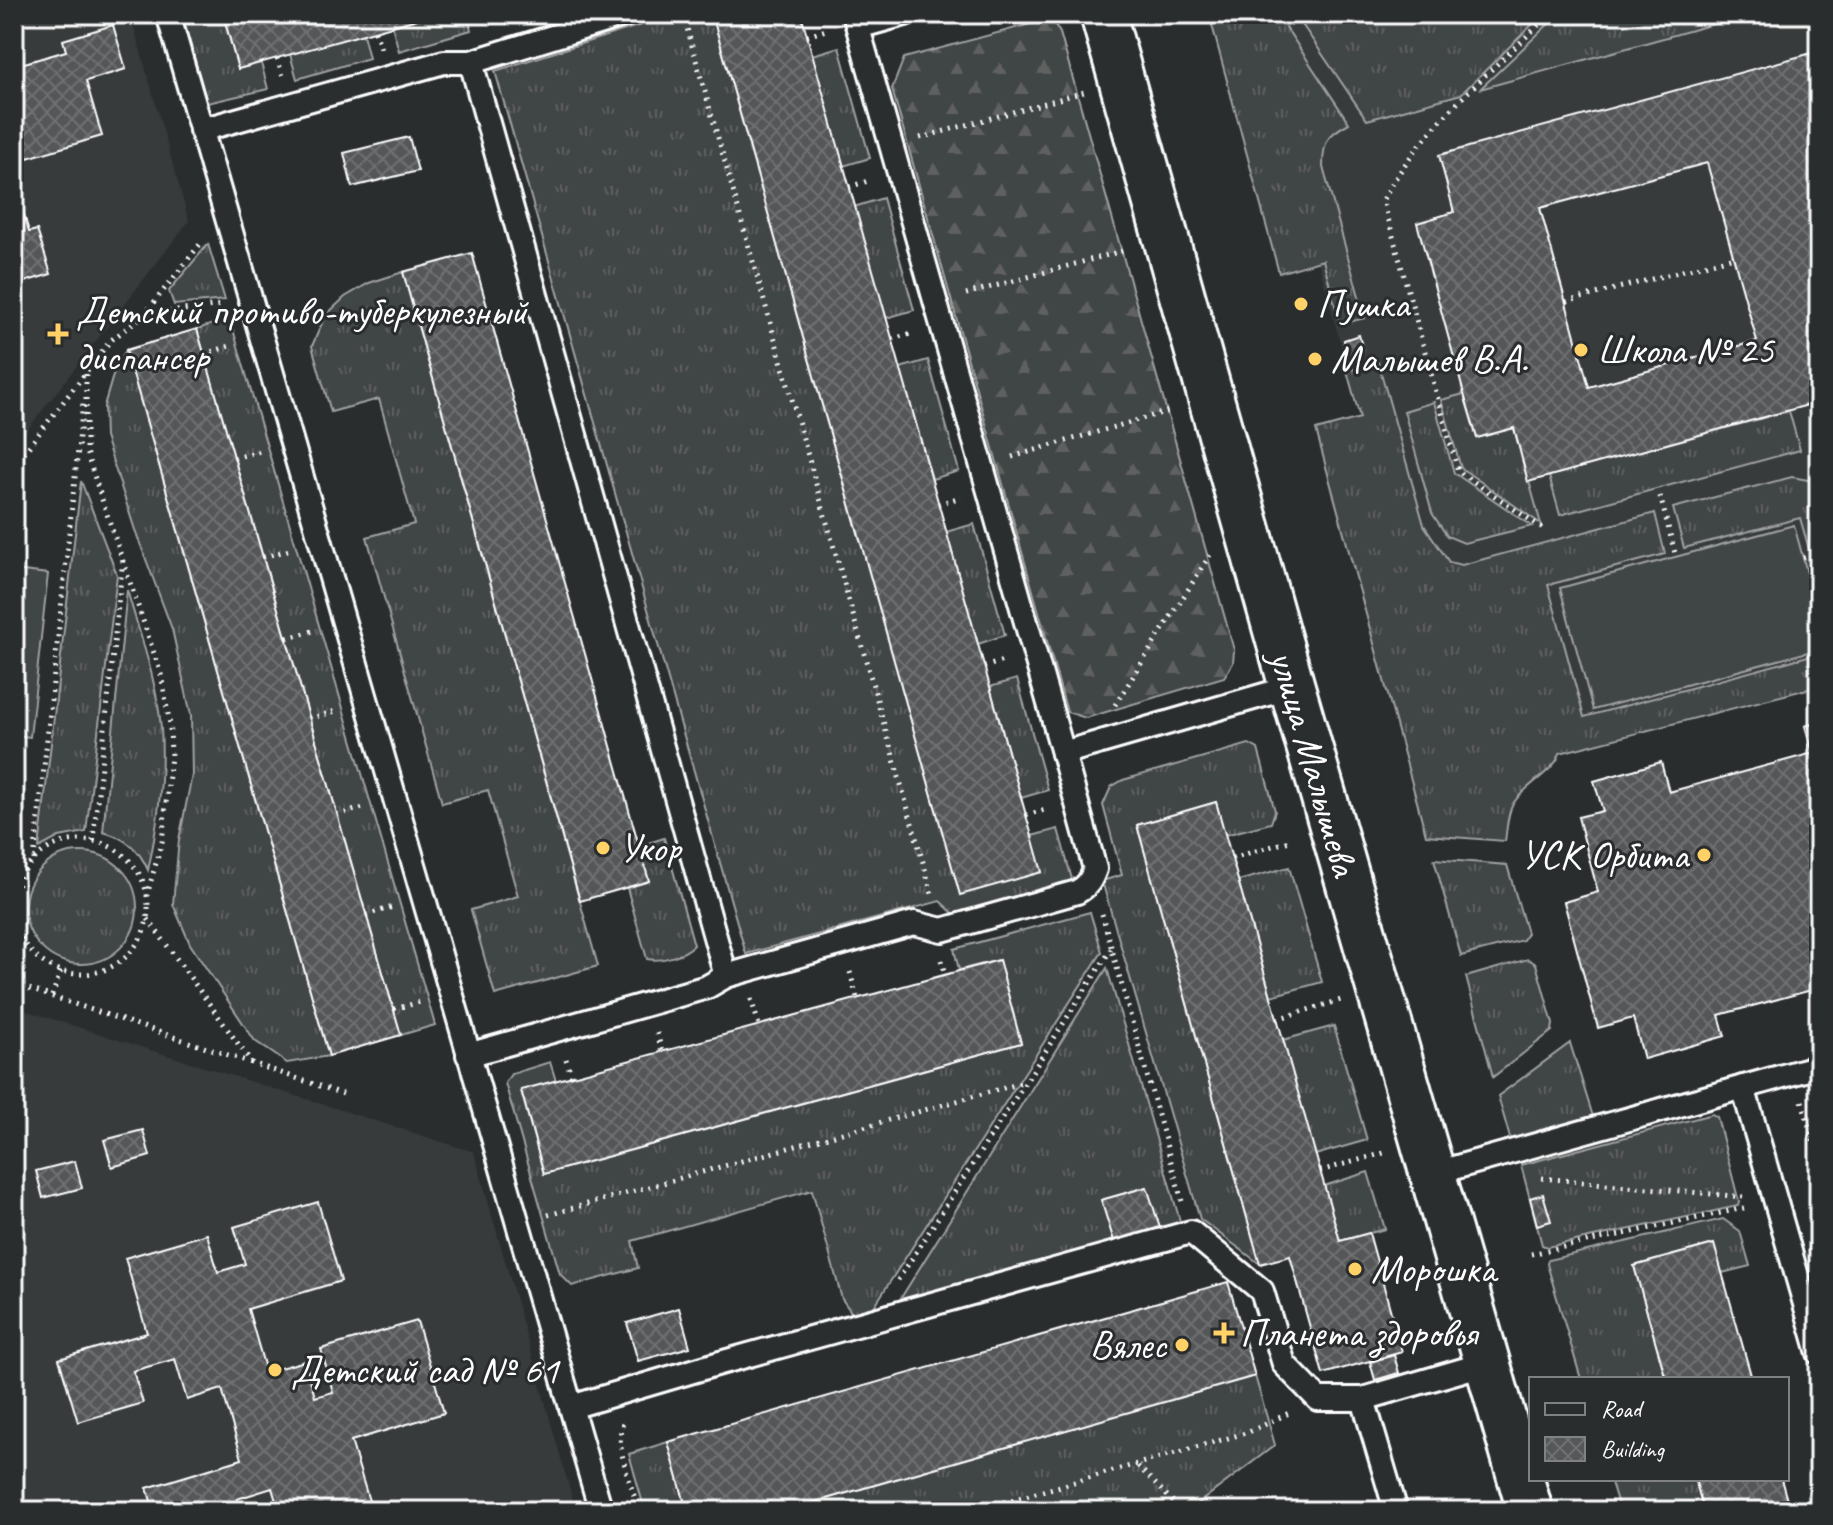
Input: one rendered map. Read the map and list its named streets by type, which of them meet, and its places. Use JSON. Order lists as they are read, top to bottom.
{
  "streets": {
    "street": ["улица Малышева"]
  },
  "places": {
    "other": [
      "Пушка",
      "Школа № 25",
      "Малышев В.А.",
      "Укор",
      "УСК Орбита",
      "Морошка",
      "Вялес",
      "Детский сад № 61"
    ],
    "health": ["Детский противо-туберкулезный диспансер", "Планета здоровья"]
  },
  "legend": ["Road", "Building"]
}
